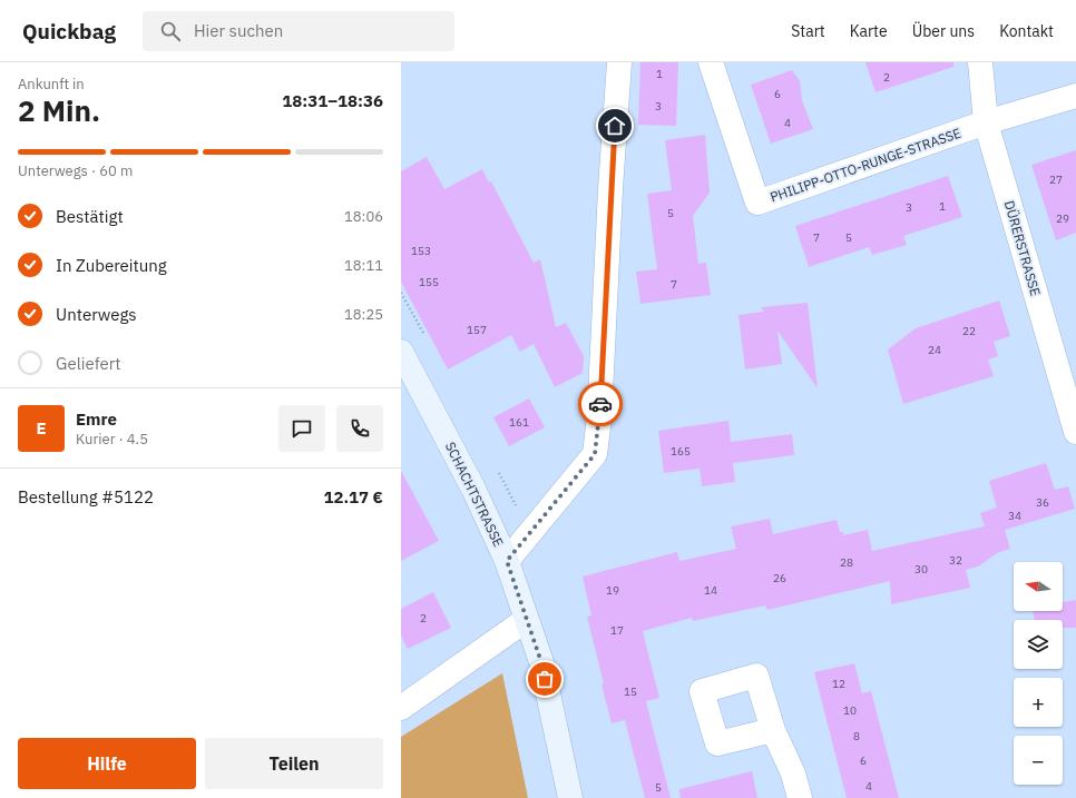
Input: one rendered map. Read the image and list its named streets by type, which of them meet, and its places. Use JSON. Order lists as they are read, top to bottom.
{
  "streets": {
    "street": ["PHILIPP-OTTO-RUNGE-STRASSE", "DÜRERSTRASSE", "SCHACHTSTRASSE"]
  },
  "crossings": [
    ["PHILIPP-OTTO-RUNGE-STRASSE", "DÜRERSTRASSE"]
  ],
  "house_numbers": [
    "1",
    "2",
    "6",
    "3",
    "4",
    "27",
    "1",
    "3",
    "5",
    "29",
    "7",
    "5",
    "153",
    "155",
    "7",
    "157",
    "22",
    "24",
    "161",
    "165",
    "36",
    "34",
    "32",
    "28",
    "30",
    "26",
    "19",
    "14",
    "2",
    "17",
    "12",
    "15",
    "10",
    "8",
    "6",
    "4",
    "5"
  ],
  "north": "left",
  "page": {
    "header": "Quickbag",
    "search": "Hier suchen",
    "nav": [
      "Start",
      "Karte",
      "Über uns",
      "Kontakt"
    ],
    "heading": ["2 Min.", "Ankunft in", "18:31–18:36"],
    "panel": [
      "Emre",
      "Kurier · 4.5",
      "Bestellung #5122",
      "12.17 €"
    ],
    "bar": "Unterwegs · 60 m",
    "list": [
      ["Bestätigt", "18:06"],
      ["In Zubereitung", "18:11"],
      ["Unterwegs", "18:25"],
      "Geliefert"
    ],
    "round": "E",
    "map_buttons": ["+", "−"],
    "buttons": ["Hilfe", "Teilen"]
  }
}
